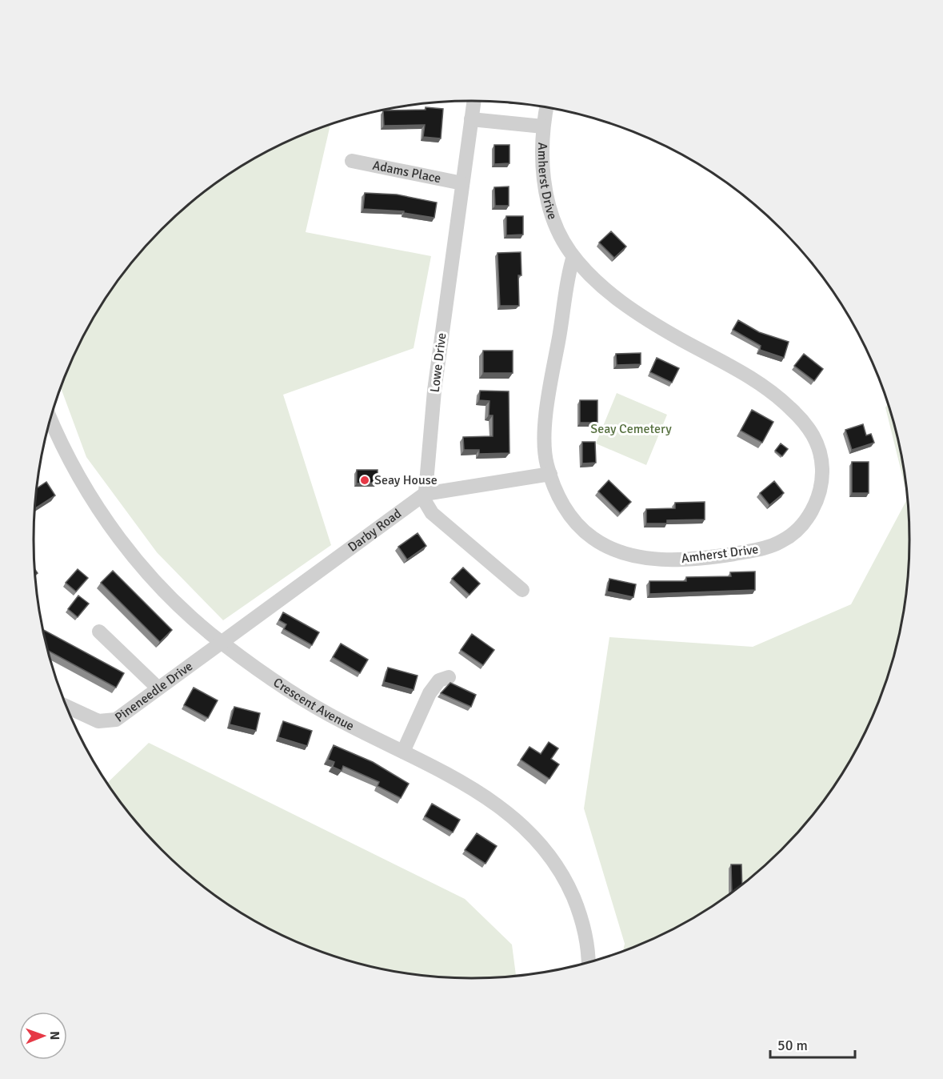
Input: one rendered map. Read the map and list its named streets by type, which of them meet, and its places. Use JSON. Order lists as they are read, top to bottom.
{
  "streets": {
    "street": [
      "Adams Place",
      "Amherst Drive",
      "Lowe Drive",
      "Darby Road",
      "Pineneedle Drive",
      "Crescent Avenue"
    ]
  },
  "crossings": [
    ["Adams Place", "Lowe Drive"],
    ["Amherst Drive", "Darby Road"],
    ["Lowe Drive", "Darby Road"],
    ["Darby Road", "Pineneedle Drive"],
    ["Darby Road", "Crescent Avenue"],
    ["Pineneedle Drive", "Crescent Avenue"]
  ],
  "parks": ["Seay Cemetery"],
  "places": ["Seay House"],
  "scale_bar": "50 m",
  "north": "right"
}
